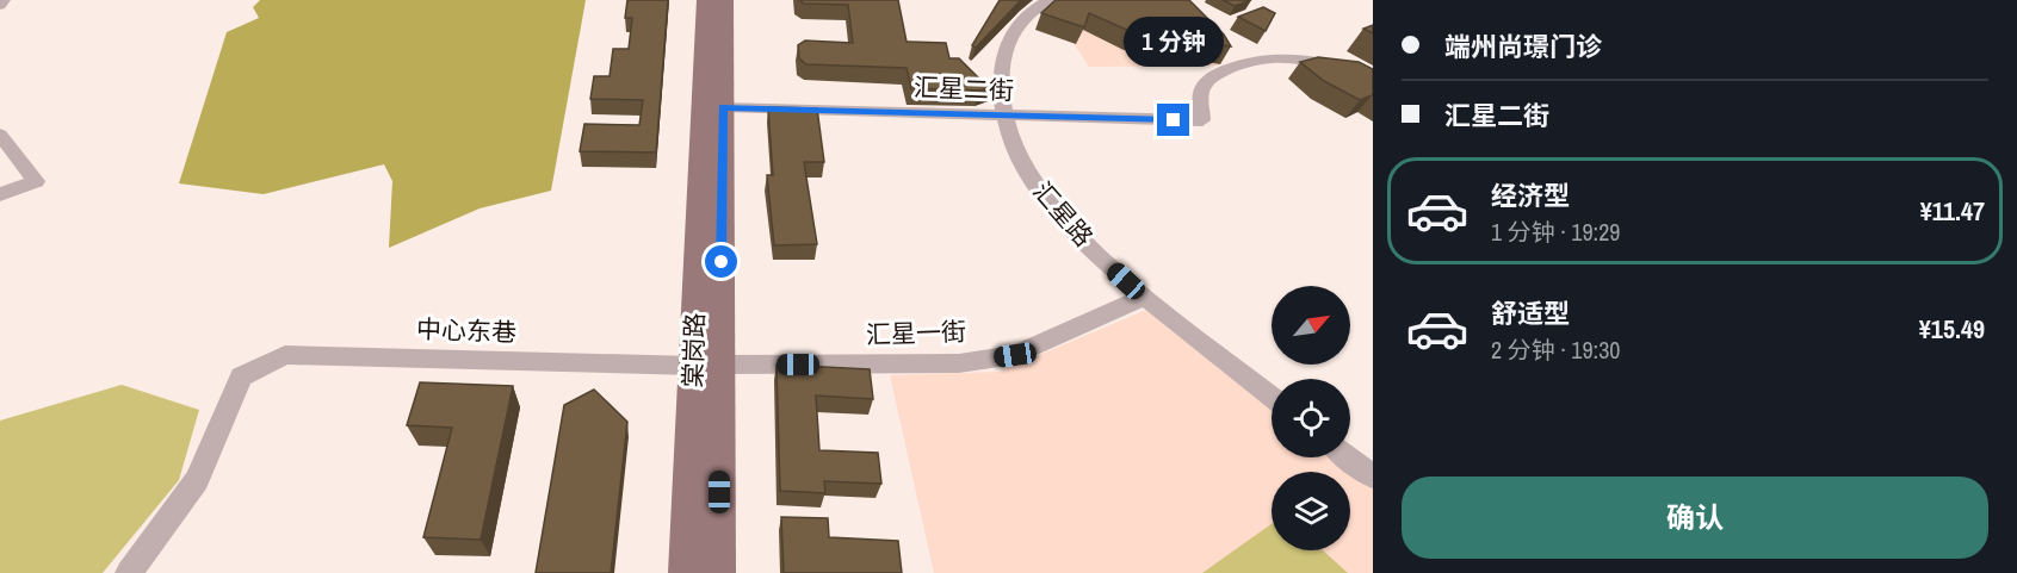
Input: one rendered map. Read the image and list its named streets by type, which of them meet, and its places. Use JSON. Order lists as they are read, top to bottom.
{
  "streets": {
    "main road": ["棠岗路"],
    "street": [
      "汇星二街",
      "汇星路",
      "中心东巷",
      "汇星一街"
    ]
  },
  "crossings": [
    ["汇星二街", "汇星路"],
    ["汇星二街", "棠岗路"],
    ["汇星路", "汇星一街"],
    ["中心东巷", "汇星一街"],
    ["中心东巷", "棠岗路"],
    ["汇星一街", "棠岗路"]
  ],
  "north": "top right",
  "page": {
    "banner": ["端州尚璟门诊", "汇星二街"],
    "bubble": "1 分钟",
    "list": [
      {
        "name": "经济型",
        "note": "1 分钟 · 19:29",
        "value": "¥11.47"
      },
      {
        "name": "舒适型",
        "note": "2 分钟 · 19:30",
        "value": "¥15.49"
      }
    ],
    "buttons": "确认"
  }
}
